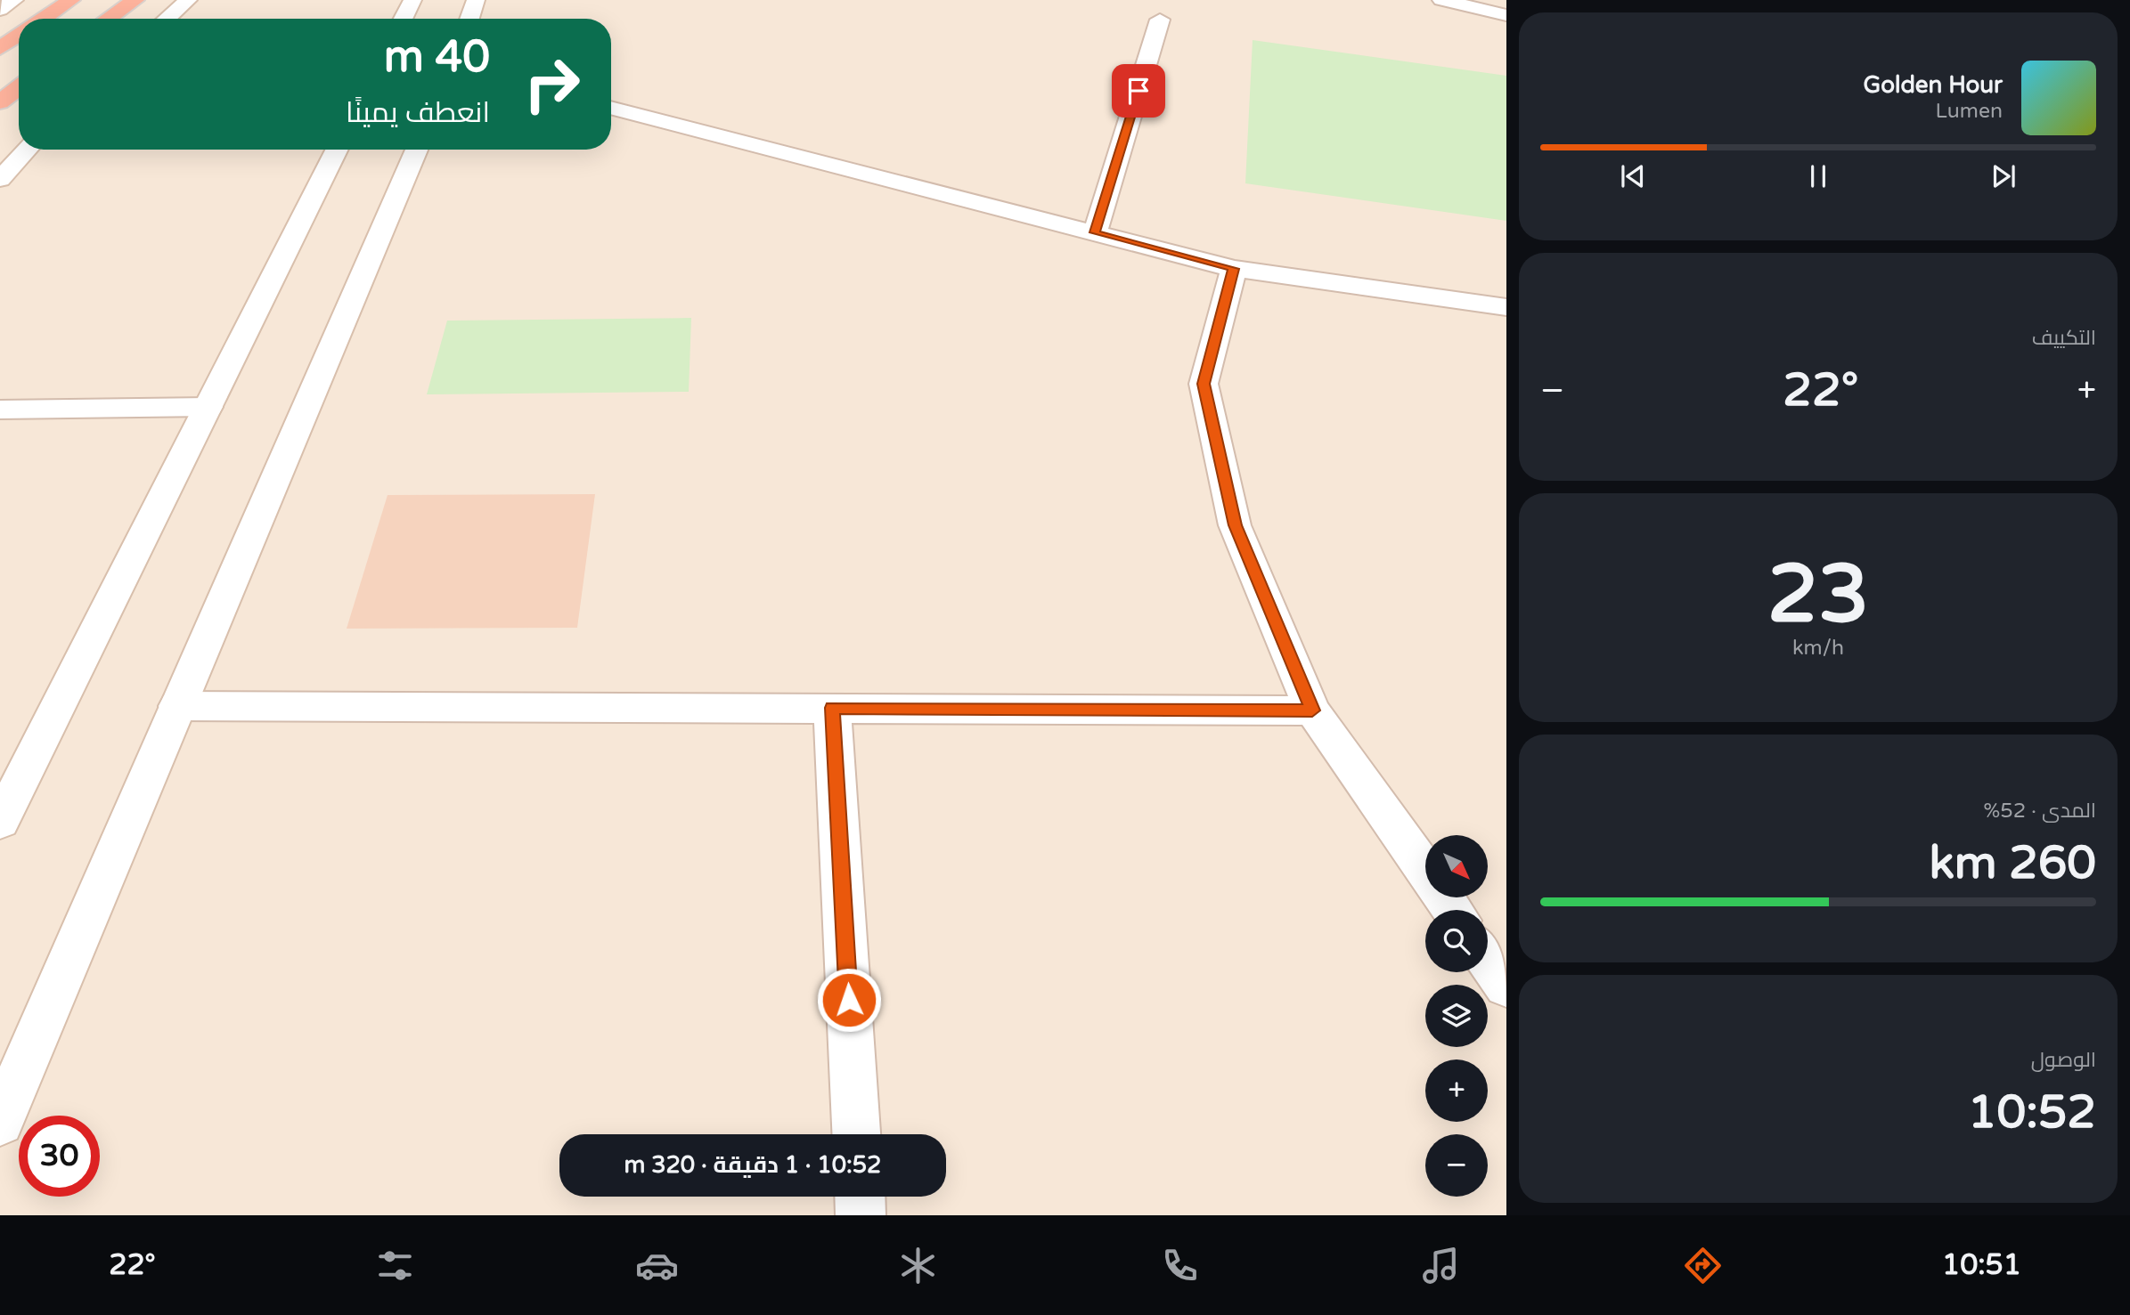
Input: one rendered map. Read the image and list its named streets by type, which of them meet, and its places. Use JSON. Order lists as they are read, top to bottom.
{
  "north": "bottom right",
  "page": {
    "turn": ["40 m", "انعطف يمينًا"],
    "song": ["Golden Hour", "Lumen"],
    "tile": [
      "التكييف",
      ["23", "km/h"],
      ["المدى · 52%", "260 km"],
      ["الوصول", "10:52"]
    ],
    "heat": ["−", "22°", "+"],
    "map_buttons": ["+", "−"],
    "limit": "30",
    "trip": "10:52 · 1 دقيقة · 320 m",
    "tabs": ["10:51", "22°"]
  }
}
